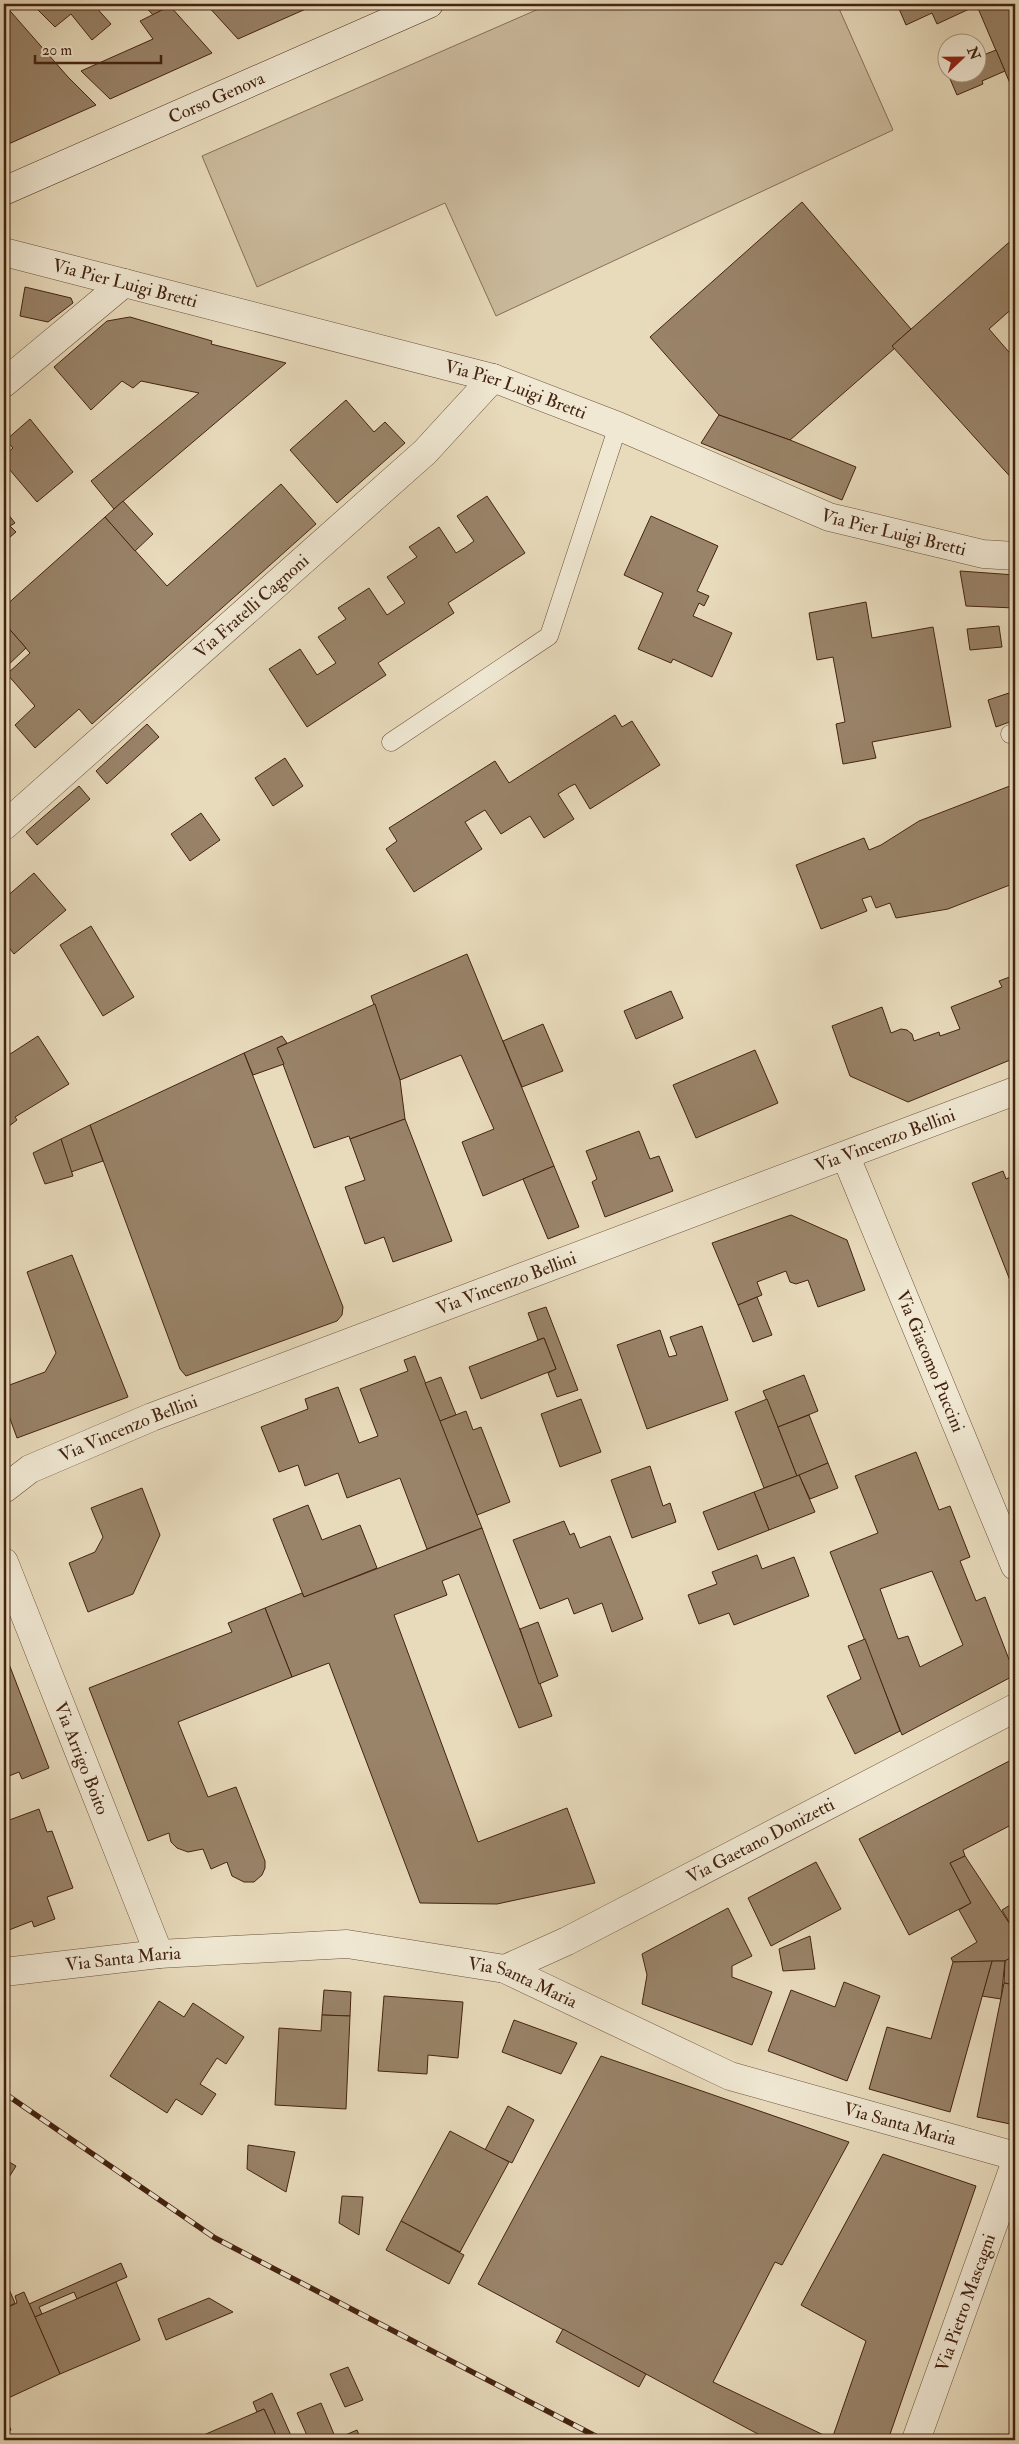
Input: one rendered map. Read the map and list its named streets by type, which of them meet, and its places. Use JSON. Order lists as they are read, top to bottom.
{
  "streets": {
    "street": [
      "Corso Genova",
      "Via Pier Luigi Bretti",
      "Via Fratelli Cagnoni",
      "Via Vincenzo Bellini",
      "Via Giacomo Puccini",
      "Via Arrigo Boito",
      "Via Gaetano Donizetti",
      "Via Santa Maria",
      "Via Pietro Mascagni"
    ]
  },
  "crossings": [
    ["Via Pier Luigi Bretti", "Via Fratelli Cagnoni"],
    ["Via Vincenzo Bellini", "Via Giacomo Puccini"],
    ["Via Arrigo Boito", "Via Santa Maria"],
    ["Via Gaetano Donizetti", "Via Santa Maria"]
  ],
  "scale_bar": "20 m",
  "north": "right"
}
